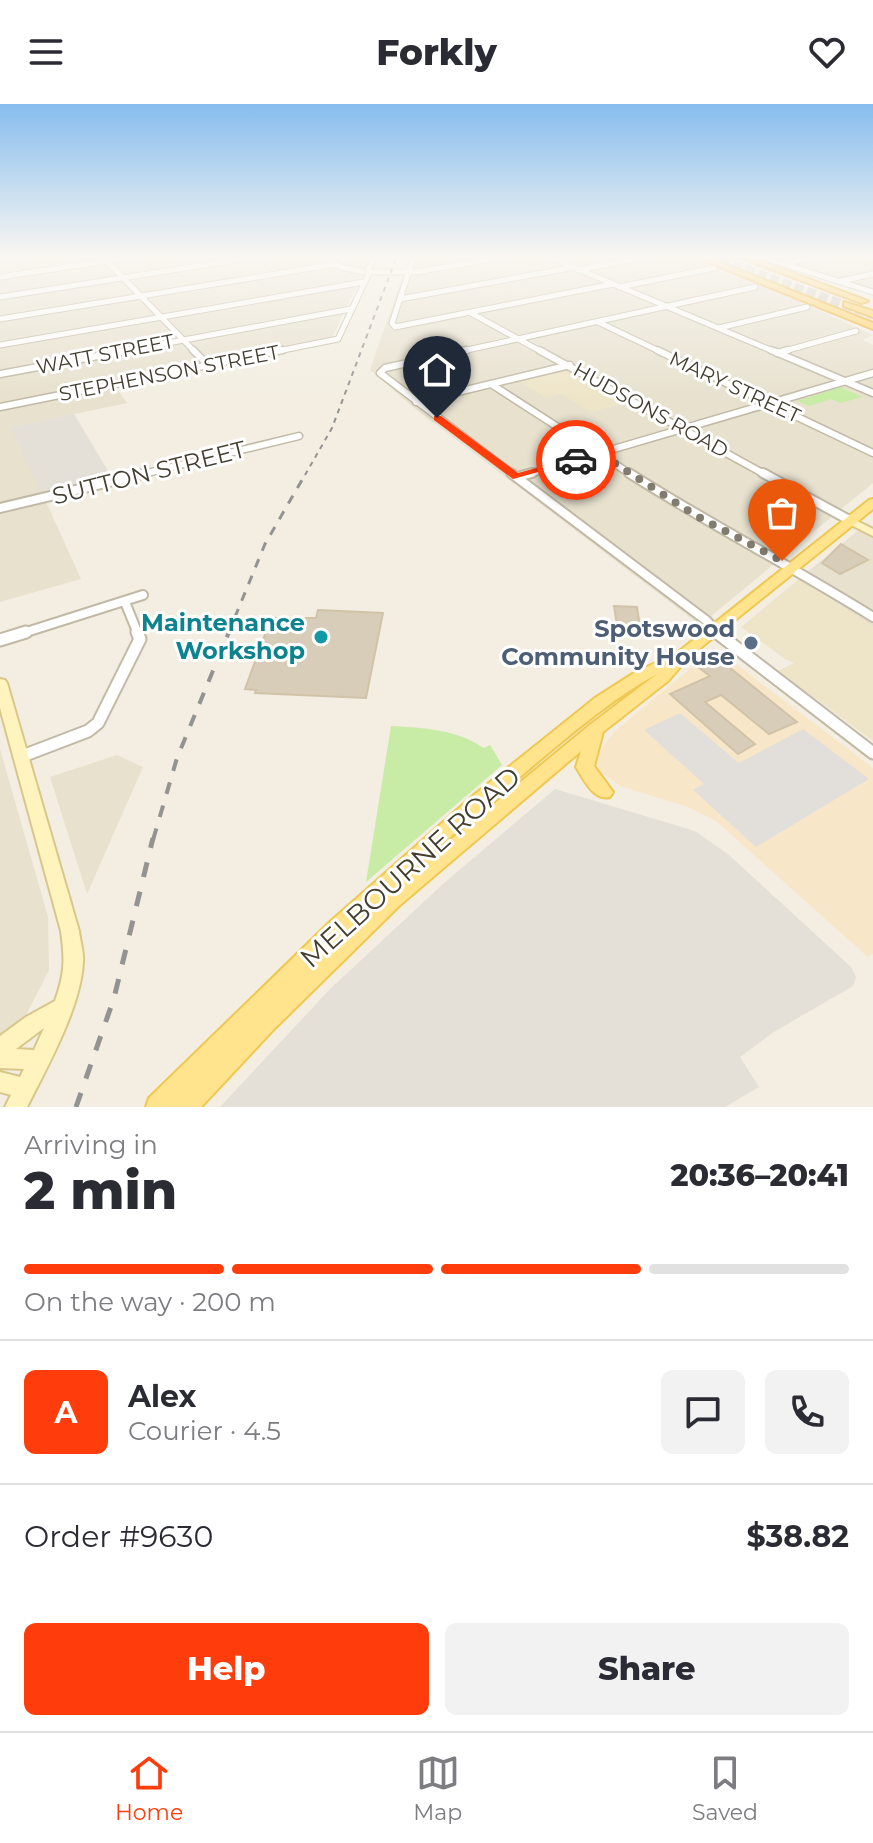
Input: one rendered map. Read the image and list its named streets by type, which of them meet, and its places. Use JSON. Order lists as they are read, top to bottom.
{
  "streets": {
    "main road": ["HUDSONS ROAD", "MELBOURNE ROAD"],
    "street": [
      "WATT STREET",
      "STEPHENSON STREET",
      "MARY STREET",
      "SUTTON STREET"
    ]
  },
  "crossings": [
    ["WATT STREET", "STEPHENSON STREET"],
    ["HUDSONS ROAD", "MELBOURNE ROAD"]
  ],
  "places": ["Maintenance Workshop", "Spotswood Community House"],
  "page": {
    "header": "Forkly",
    "heading": ["2 min", "Arriving in", "20:36–20:41"],
    "panel": [
      "Alex",
      "Courier · 4.5",
      "Order #9630",
      "$38.82"
    ],
    "bar": "On the way · 200 m",
    "round": "A",
    "buttons": ["Help", "Share"],
    "tabs": ["Home", "Map", "Saved"]
  }
}
